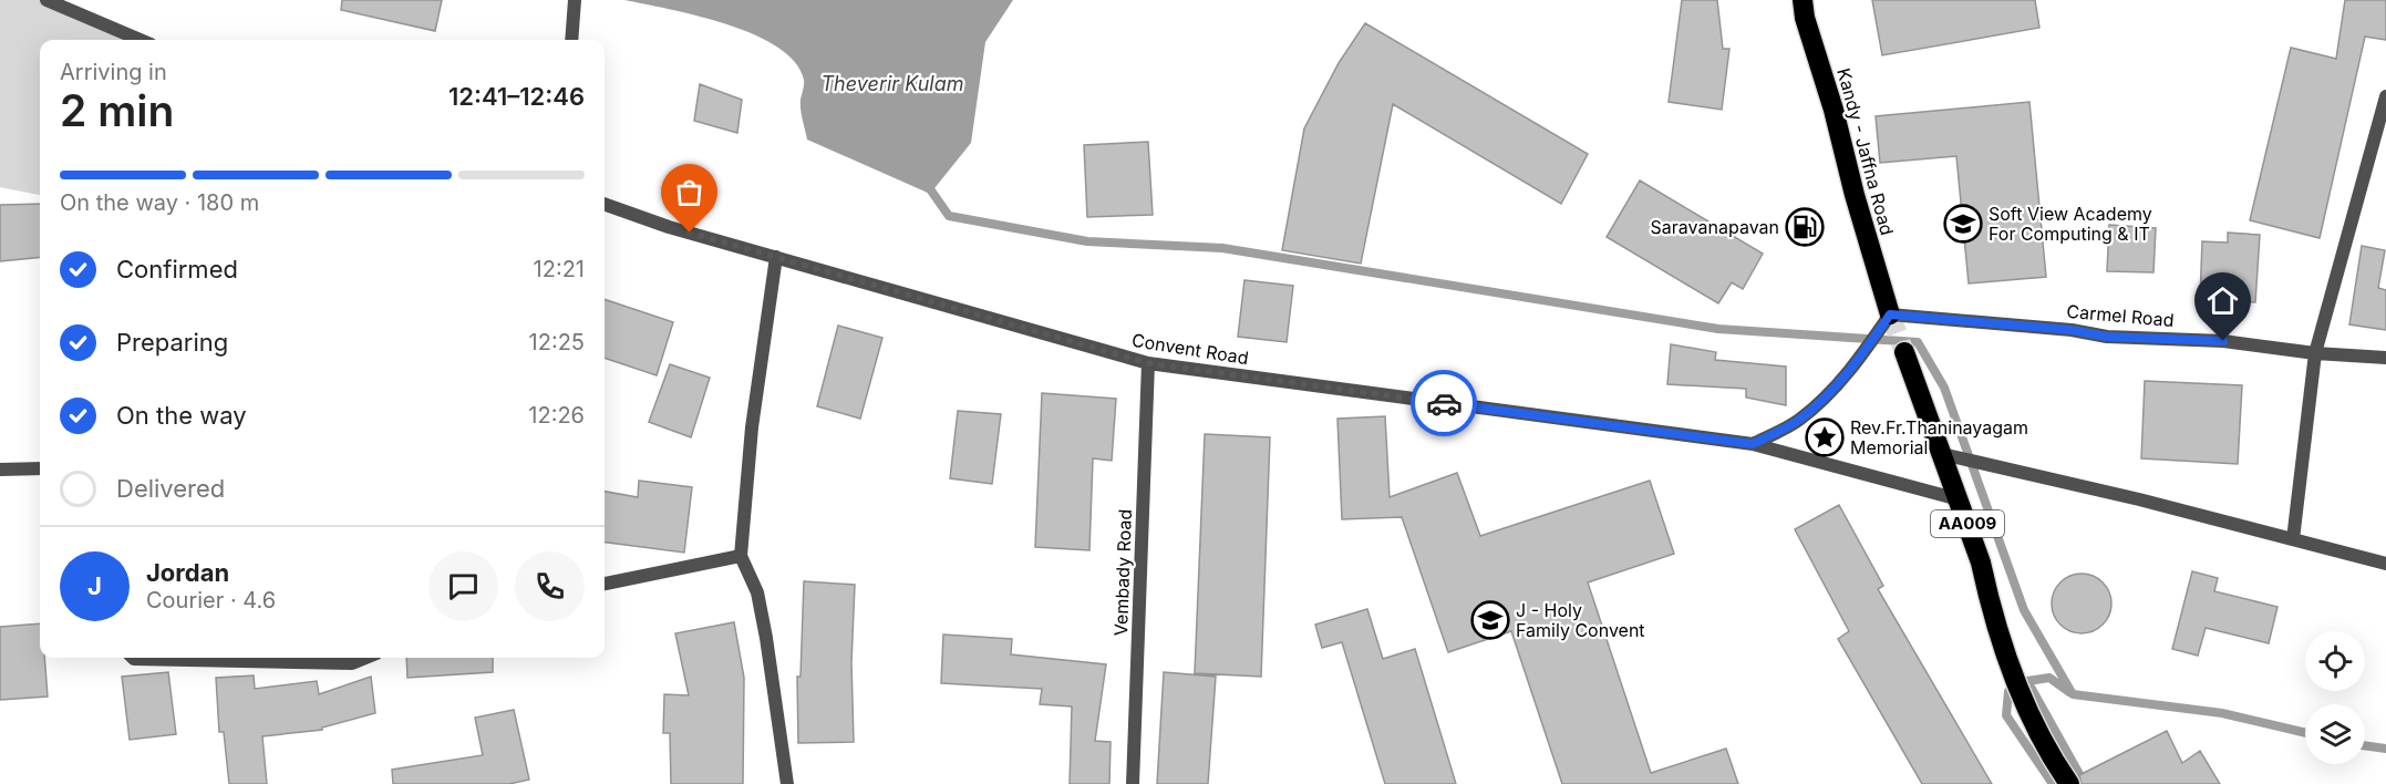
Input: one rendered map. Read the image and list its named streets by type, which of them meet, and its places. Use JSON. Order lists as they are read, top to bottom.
{
  "streets": {
    "highway": ["Kandy - Jaffna Road", "AA009"],
    "street": ["Carmel Road", "Convent Road", "Vembady Road"]
  },
  "crossings": [
    ["Kandy - Jaffna Road", "Carmel Road"],
    ["Convent Road", "AA009"],
    ["Convent Road", "Vembady Road"]
  ],
  "water": ["Theverir Kulam"],
  "places": {
    "school or university": ["Soft View Academy For Computing & IT", "J - Holy Family Convent"],
    "fuel station": ["Saravanapavan"],
    "place": ["Rev.Fr.Thaninayagam Memorial"]
  },
  "page": {
    "heading": ["2 min", "Arriving in", "12:41–12:46"],
    "panel": ["Jordan", "Courier · 4.6"],
    "bar": "On the way · 180 m",
    "list": [
      ["Confirmed", "12:21"],
      ["Preparing", "12:25"],
      ["On the way", "12:26"],
      "Delivered"
    ],
    "round": "J"
  }
}
